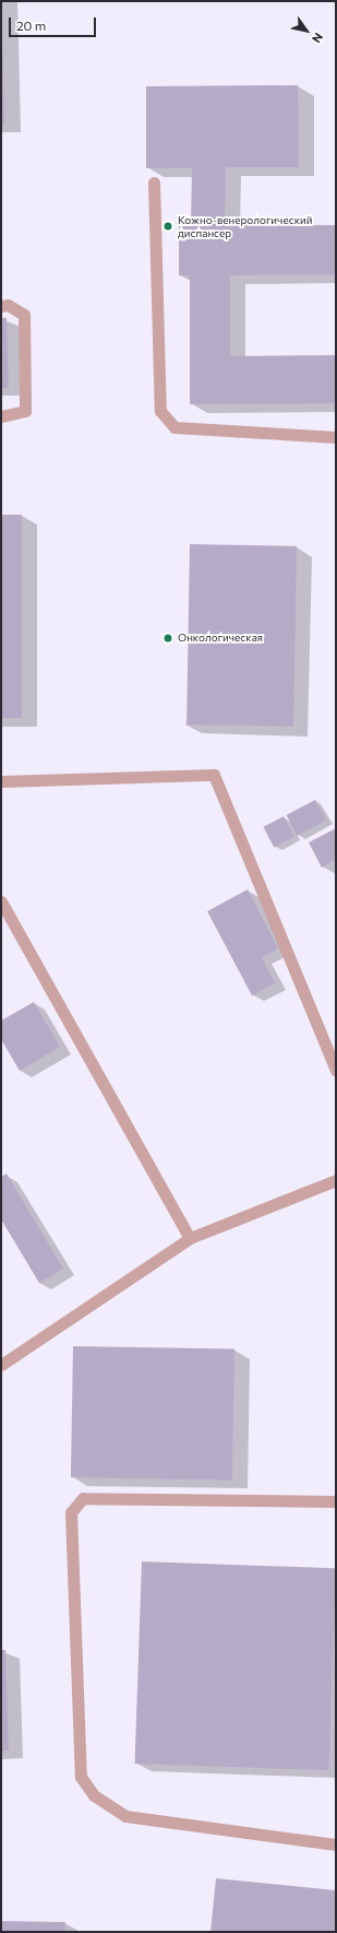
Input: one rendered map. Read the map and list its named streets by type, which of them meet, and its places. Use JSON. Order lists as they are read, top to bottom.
{
  "places": ["Кожно-венерологический диспансер", "Онкологическая"],
  "scale_bar": "20 m",
  "north": "bottom right"
}
